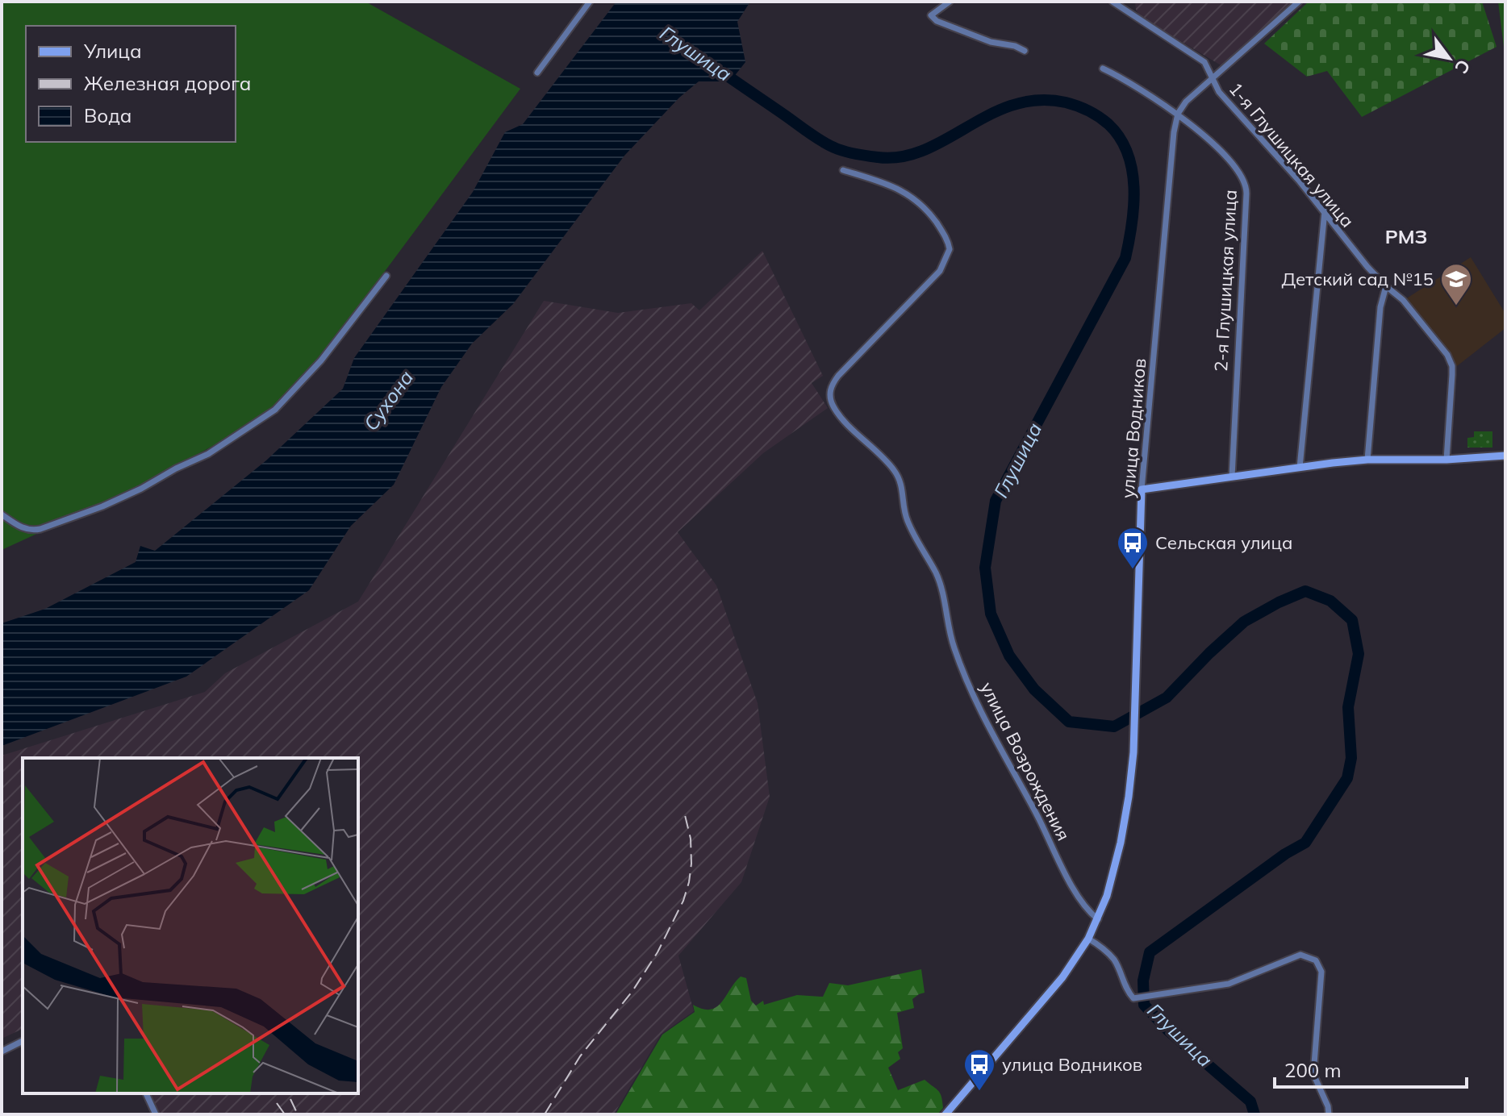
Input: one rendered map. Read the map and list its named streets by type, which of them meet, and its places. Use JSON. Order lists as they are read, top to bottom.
{
  "streets": {
    "main road": ["улица Водников"],
    "street": ["1-я Глушицкая улица", "2-я Глушицкая улица", "улица Возрождения"]
  },
  "crossings": [
    ["2-я Глушицкая улица", "улица Водников"],
    ["улица Водников", "улица Возрождения"]
  ],
  "districts": ["РМЗ"],
  "water": ["Глушица", "Сухона"],
  "places": {
    "school or university": ["Детский сад №15"],
    "bus stop": ["Сельская улица", "улица Водников"]
  },
  "legend": ["Улица", "Железная дорога", "Вода"],
  "scale_bar": "200 m",
  "north": "bottom right"
}
